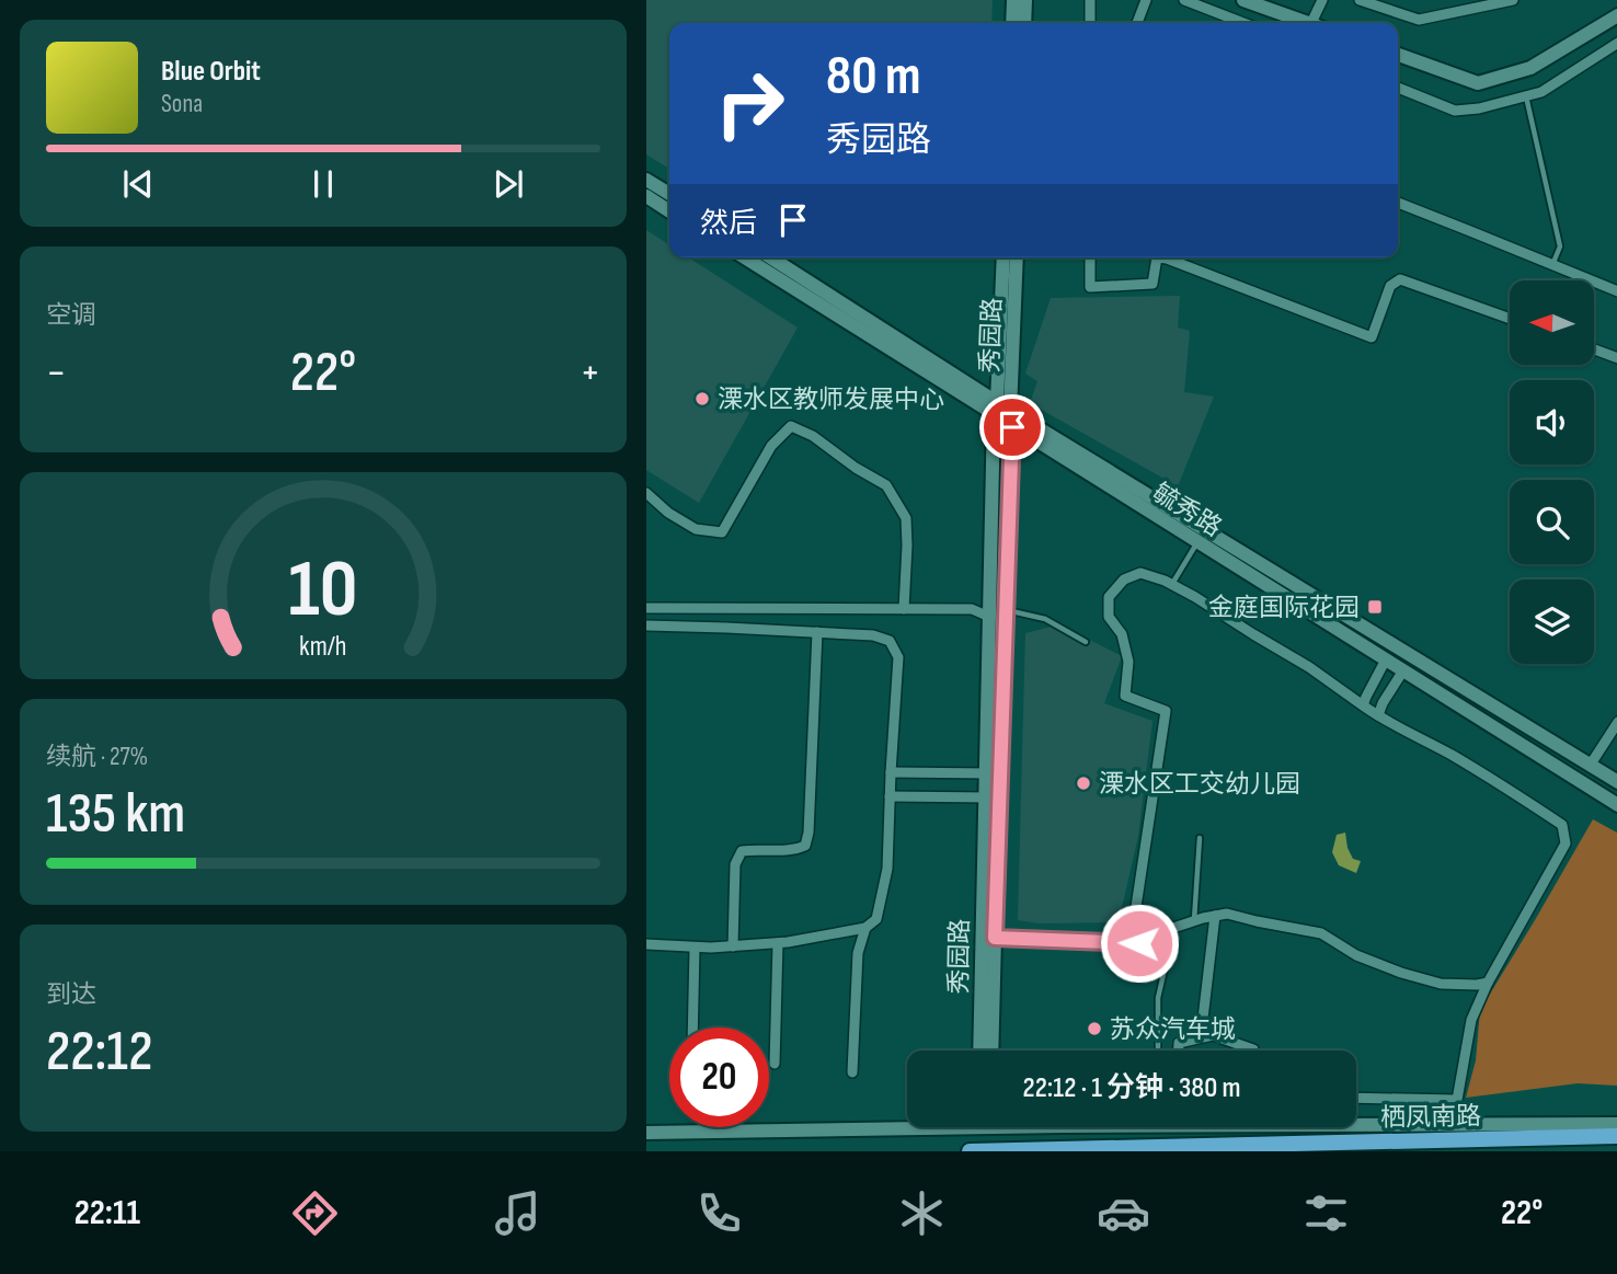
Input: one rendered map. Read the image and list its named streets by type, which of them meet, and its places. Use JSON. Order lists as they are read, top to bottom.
{
  "streets": {
    "main road": ["栖凤南路"],
    "street": ["秀园路", "毓秀路"]
  },
  "crossings": [
    ["秀园路", "毓秀路"]
  ],
  "places": {
    "other": ["溧水区教师发展中心", "溧水区工交幼儿园", "苏众汽车城"],
    "transit": ["金庭国际花园"]
  },
  "north": "left",
  "page": {
    "turn": ["80 m", "秀园路"],
    "song": ["Blue Orbit", "Sona"],
    "then": "然后",
    "tile": [
      "空调",
      ["续航 · 27%", "135 km"],
      ["到达", "22:12"]
    ],
    "heat": ["−", "22°", "+"],
    "limit": "20",
    "trip": "22:12 · 1 分钟 · 380 m",
    "tabs": ["22:11", "22°"],
    "gauge": ["10", "km/h"]
  }
}
